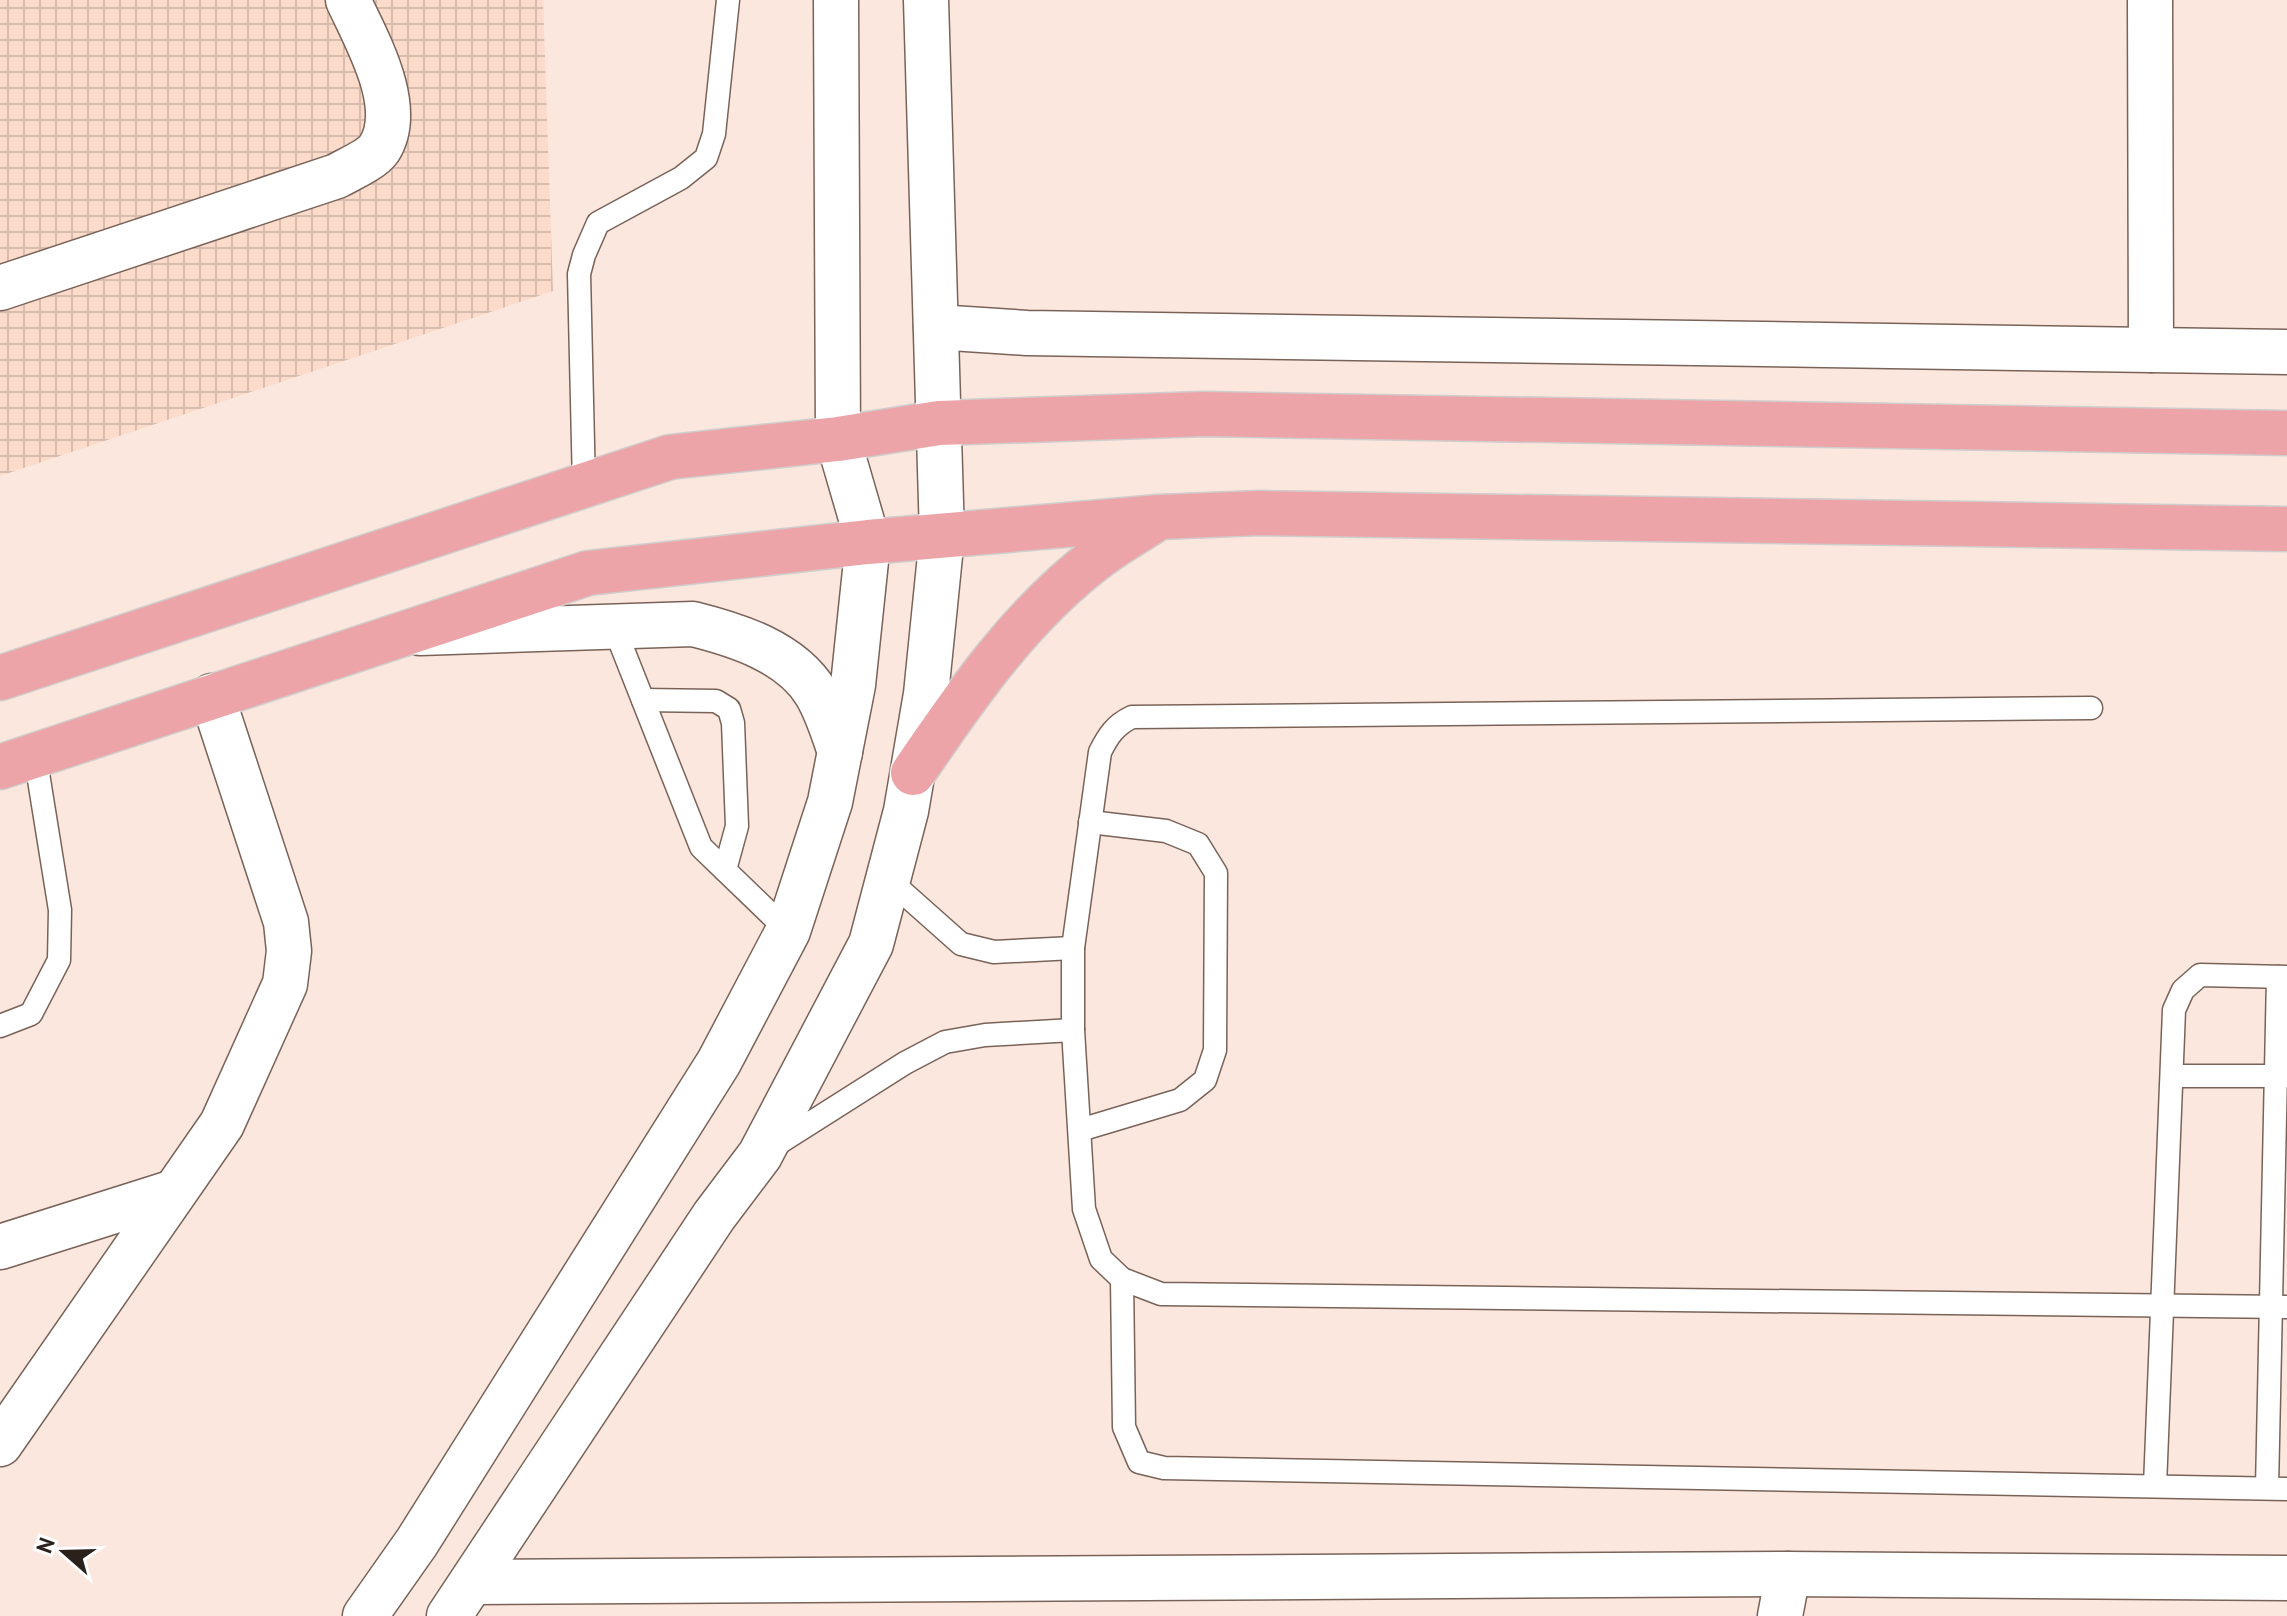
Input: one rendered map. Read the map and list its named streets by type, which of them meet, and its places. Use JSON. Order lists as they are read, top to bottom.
{
  "north": "left"
}
